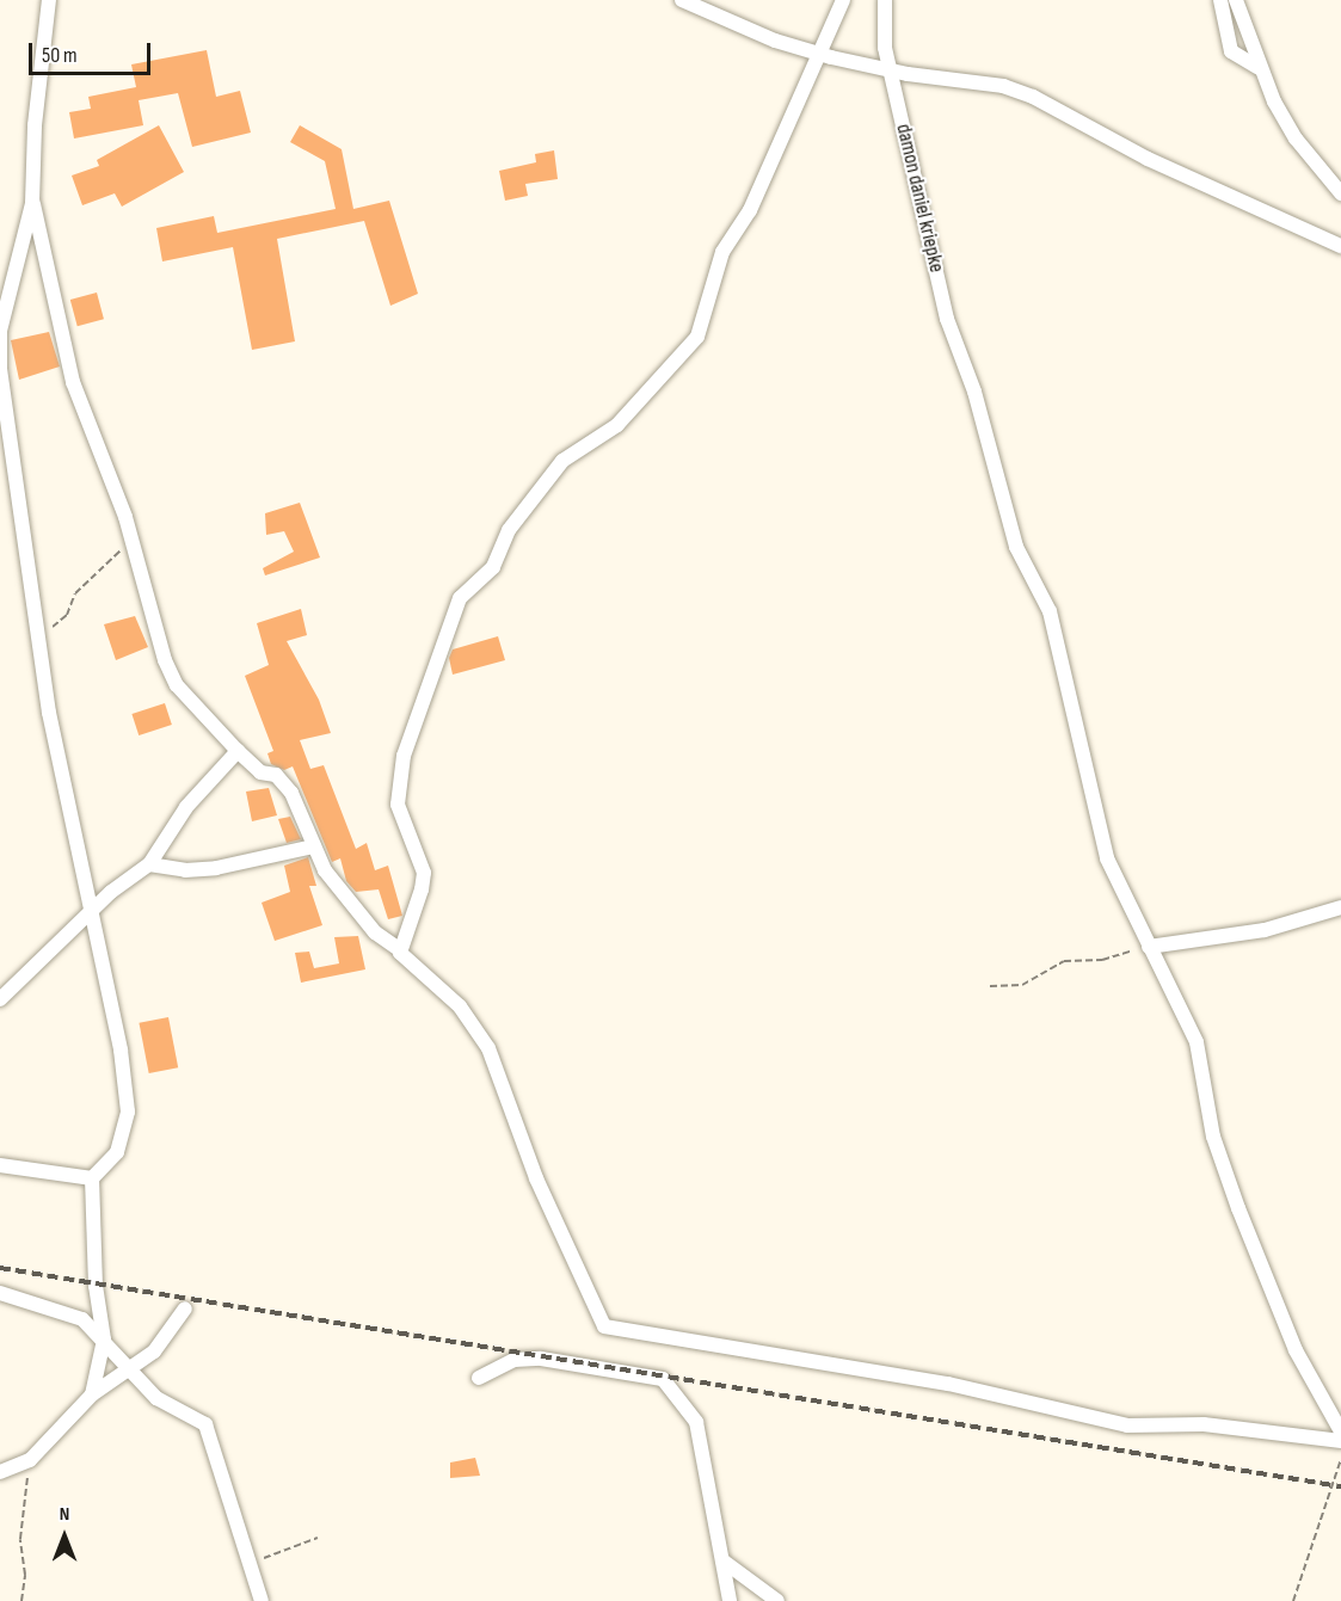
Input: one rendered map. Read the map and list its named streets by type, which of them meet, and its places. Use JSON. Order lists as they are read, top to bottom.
{
  "streets": {
    "street": ["damon daniel kriepke"]
  },
  "scale_bar": "50 m",
  "north": "top"
}
